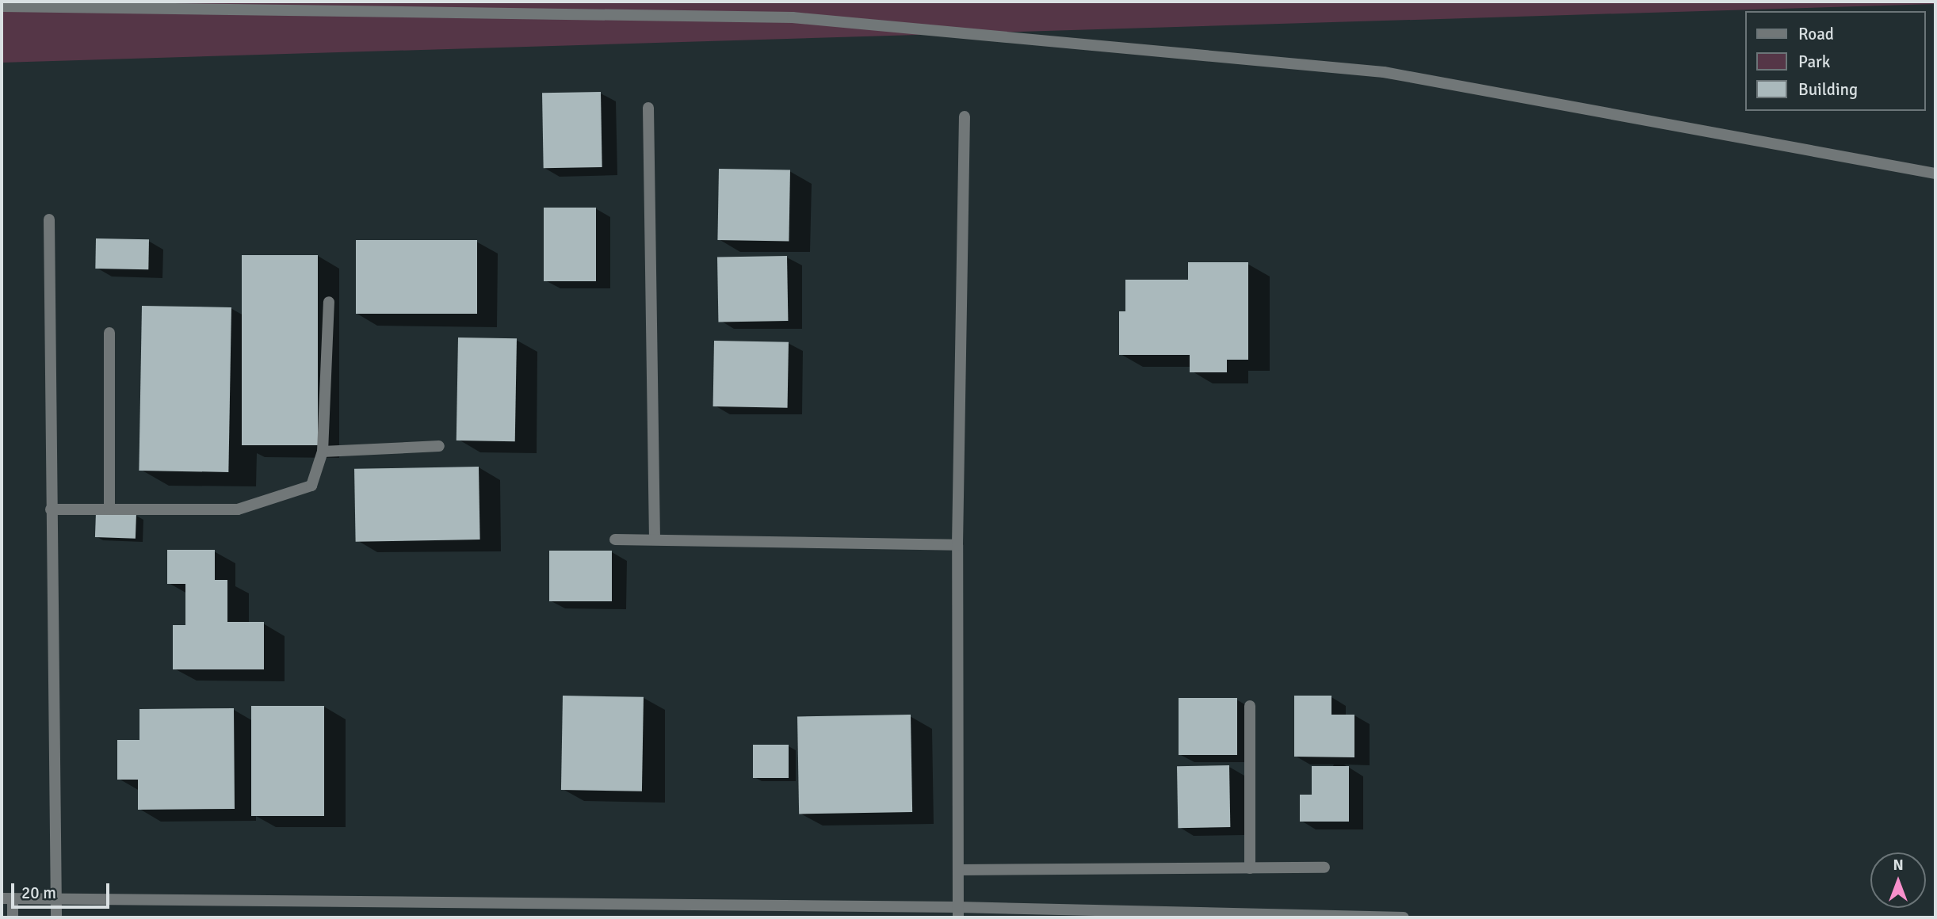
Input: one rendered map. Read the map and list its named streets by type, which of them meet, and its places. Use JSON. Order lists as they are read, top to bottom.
{
  "legend": ["Road", "Park", "Building"],
  "scale_bar": "20 m",
  "north": "top"
}
